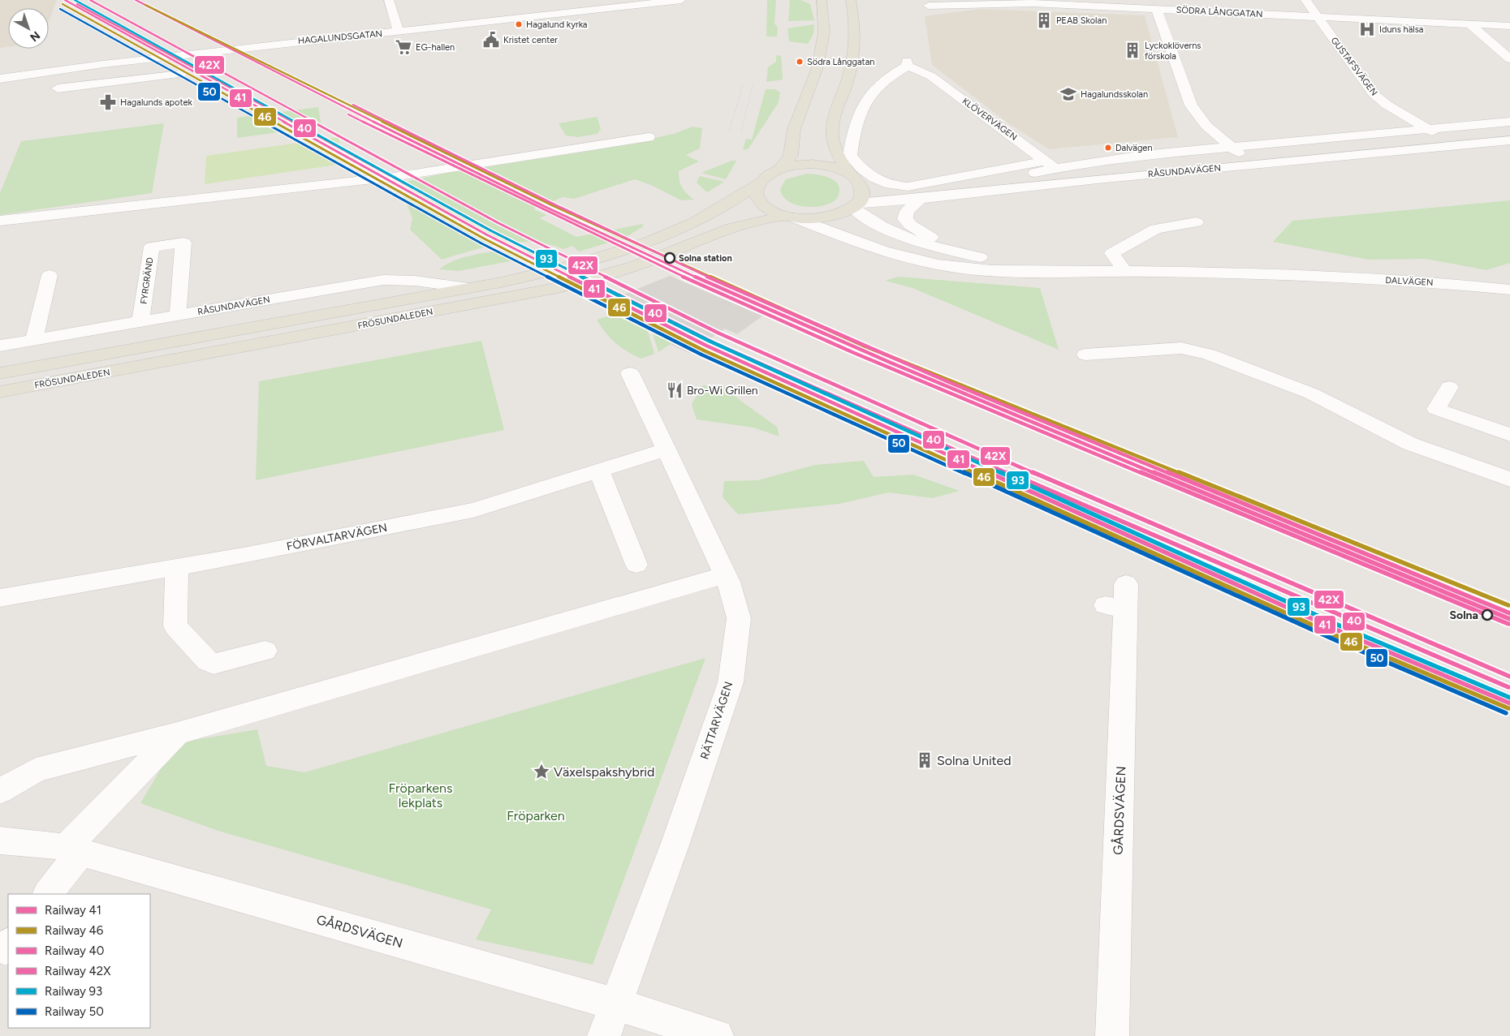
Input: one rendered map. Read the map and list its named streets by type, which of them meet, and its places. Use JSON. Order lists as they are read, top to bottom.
{
  "streets": {
    "main road": ["FRÖSUNDALEDEN"],
    "street": [
      "SÖDRA LÅNGGATAN",
      "HAGALUNDSGATAN",
      "GUSTAFSVÄGEN",
      "KLÖVERVÄGEN",
      "RÅSUNDAVÄGEN",
      "FYRGRÄND",
      "DALVÄGEN",
      "FÖRVALTARVÄGEN",
      "RÄTTARVÄGEN",
      "GÅRDSVÄGEN"
    ]
  },
  "crossings": [
    ["SÖDRA LÅNGGATAN", "GUSTAFSVÄGEN"],
    ["GUSTAFSVÄGEN", "RÅSUNDAVÄGEN"],
    ["KLÖVERVÄGEN", "RÅSUNDAVÄGEN"],
    ["RÅSUNDAVÄGEN", "FYRGRÄND"],
    ["RÅSUNDAVÄGEN", "DALVÄGEN"],
    ["RÅSUNDAVÄGEN", "FRÖSUNDALEDEN"],
    ["DALVÄGEN", "FRÖSUNDALEDEN"],
    ["FÖRVALTARVÄGEN", "RÄTTARVÄGEN"],
    ["RÄTTARVÄGEN", "GÅRDSVÄGEN"]
  ],
  "parks": ["Fröparkens lekplats", "Fröparken"],
  "places": {
    "building": ["PEAB Skolan", "Lyckoklöverns förskola", "Solna United"],
    "other": [
      "Hagalund kyrka",
      "Södra Långgatan",
      "Dalvägen",
      "Solna station",
      "Solna"
    ],
    "hospital": ["Iduns hälsa"],
    "public building": ["Kristet center"],
    "supermarket": ["EG-hallen"],
    "school or university": ["Hagalundsskolan"],
    "pharmacy": ["Hagalunds apotek"],
    "restaurant": ["Bro-Wi Grillen"],
    "place": ["Växelspakshybrid"]
  },
  "lines": [
    "rail line 41",
    "rail line 42X",
    "rail line 93",
    "rail line 46",
    "rail line 40",
    "rail line 50"
  ],
  "legend": [
    "Railway 41",
    "Railway 46",
    "Railway 40",
    "Railway 42X",
    "Railway 93",
    "Railway 50"
  ],
  "north": "bottom right"
}
